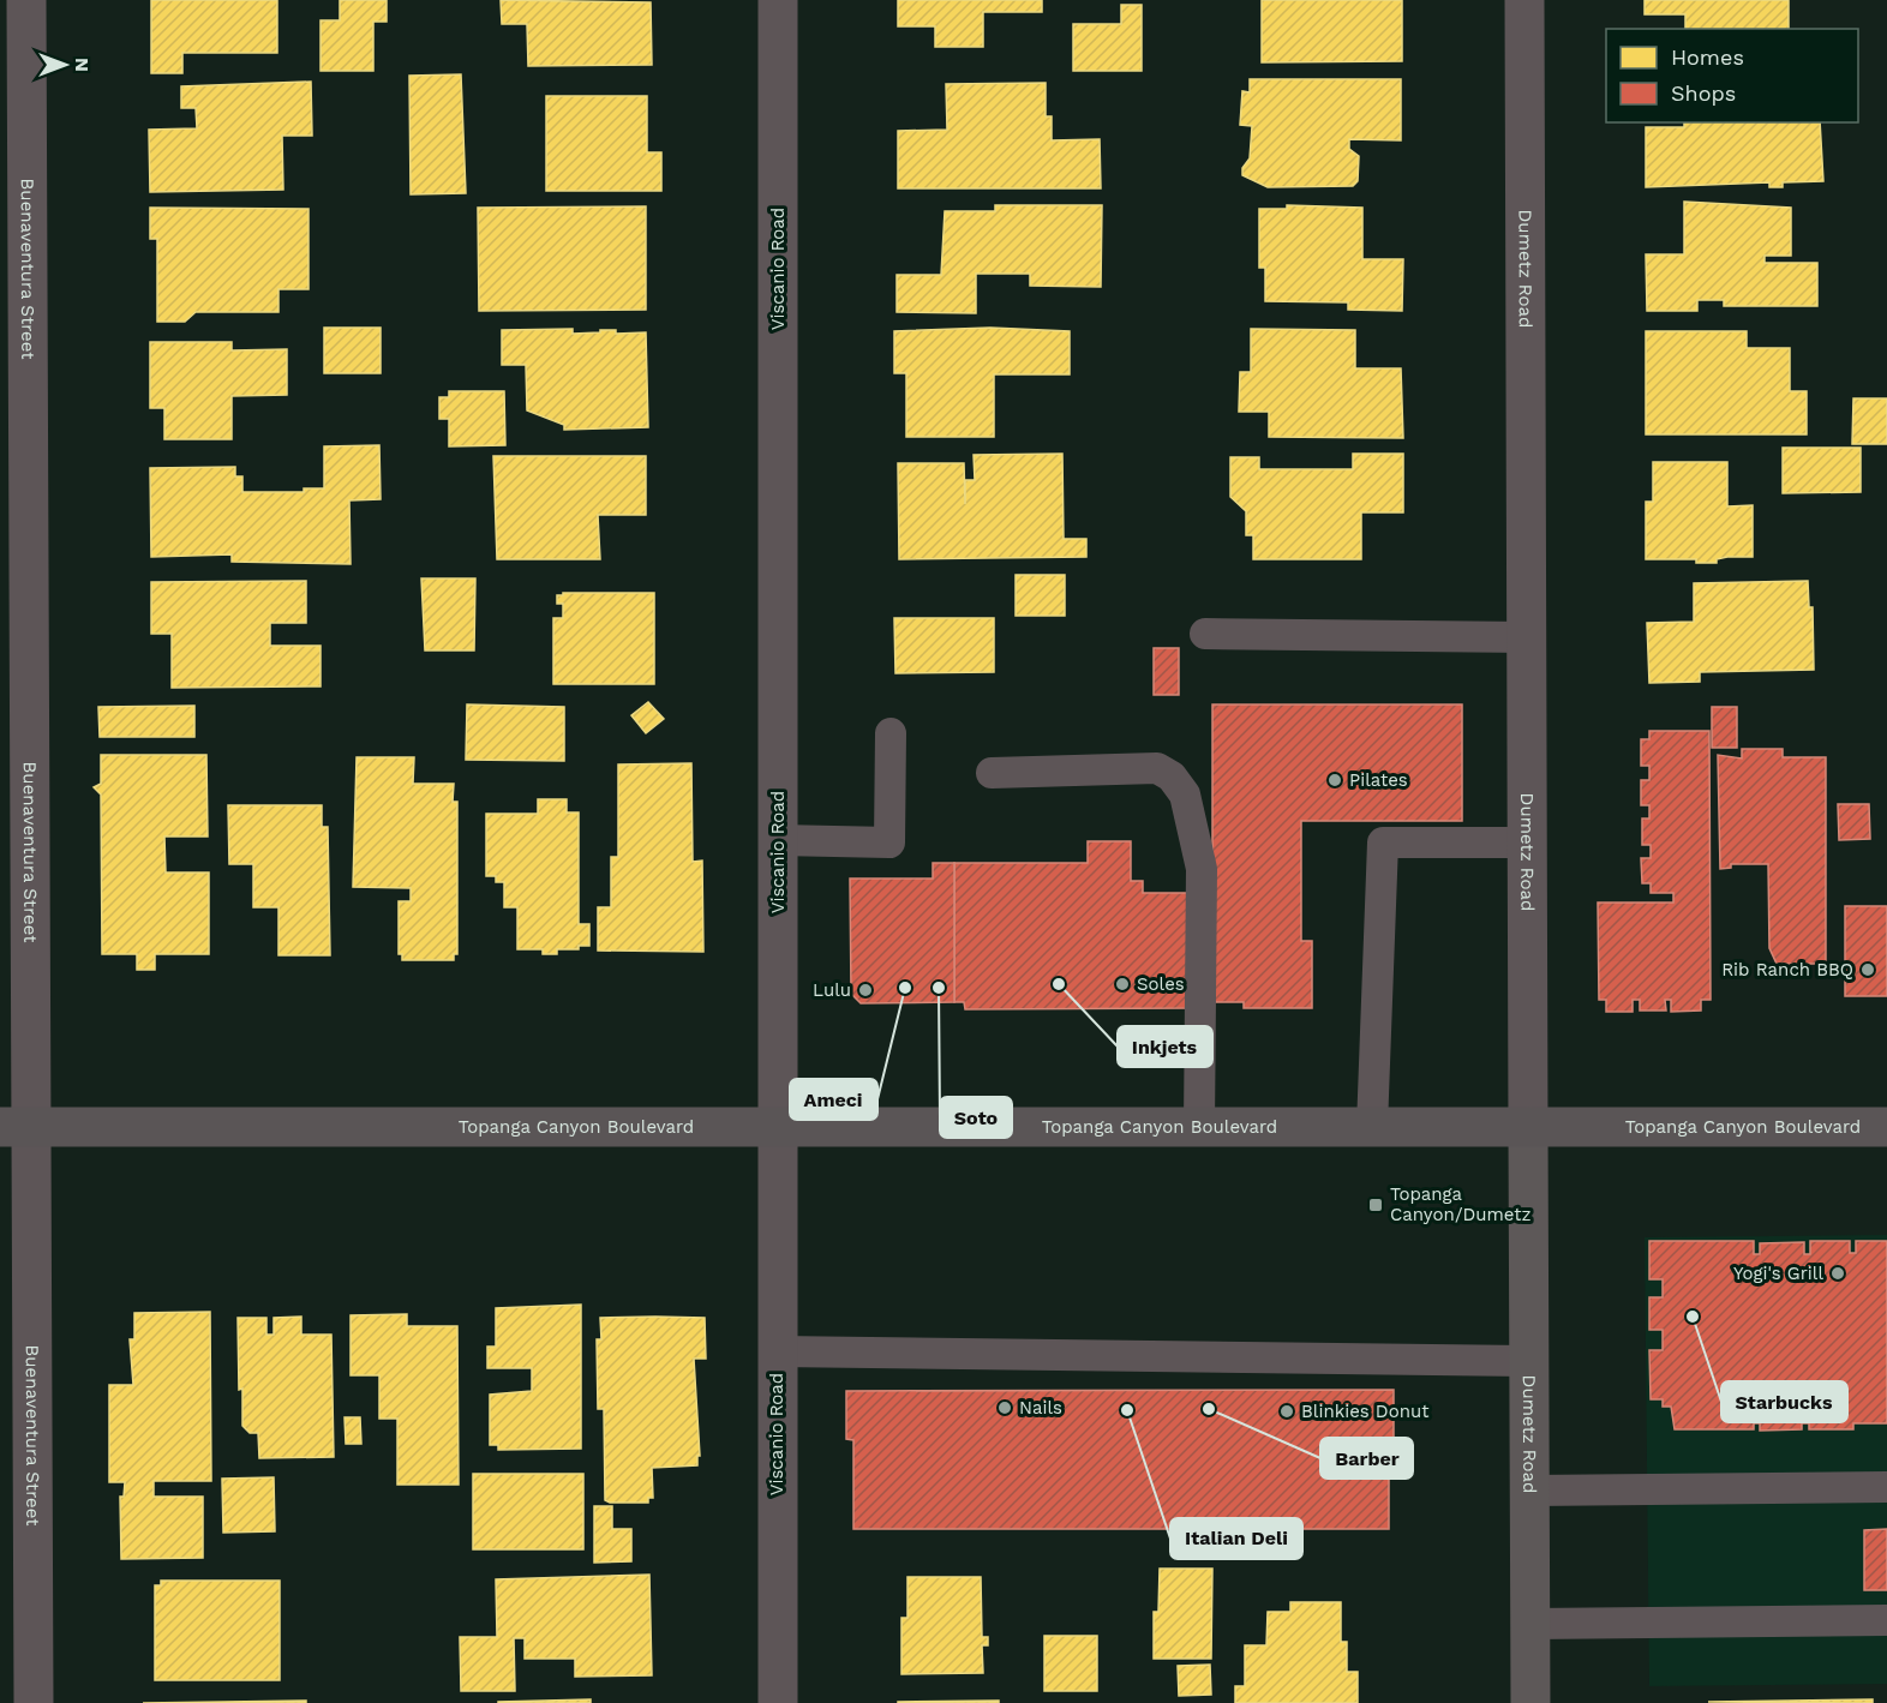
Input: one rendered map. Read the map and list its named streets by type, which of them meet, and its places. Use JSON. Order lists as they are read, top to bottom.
{
  "streets": {
    "main road": ["Dumetz Road", "Topanga Canyon Boulevard"],
    "street": ["Buenaventura Street", "Viscanio Road"]
  },
  "crossings": [
    ["Buenaventura Street", "Topanga Canyon Boulevard"],
    ["Viscanio Road", "Topanga Canyon Boulevard"],
    ["Dumetz Road", "Topanga Canyon Boulevard"]
  ],
  "places": {
    "other": [
      "Pilates",
      "Rib Ranch BBQ",
      "Inkjets",
      "Soles",
      "Ameci",
      "Soto",
      "Lulu",
      "Yogi's Grill",
      "Starbucks",
      "Nails",
      "Barber",
      "Italian Deli",
      "Blinkies Donut"
    ],
    "transit": ["Topanga Canyon/Dumetz"]
  },
  "legend": ["Homes", "Shops"],
  "north": "right"
}
